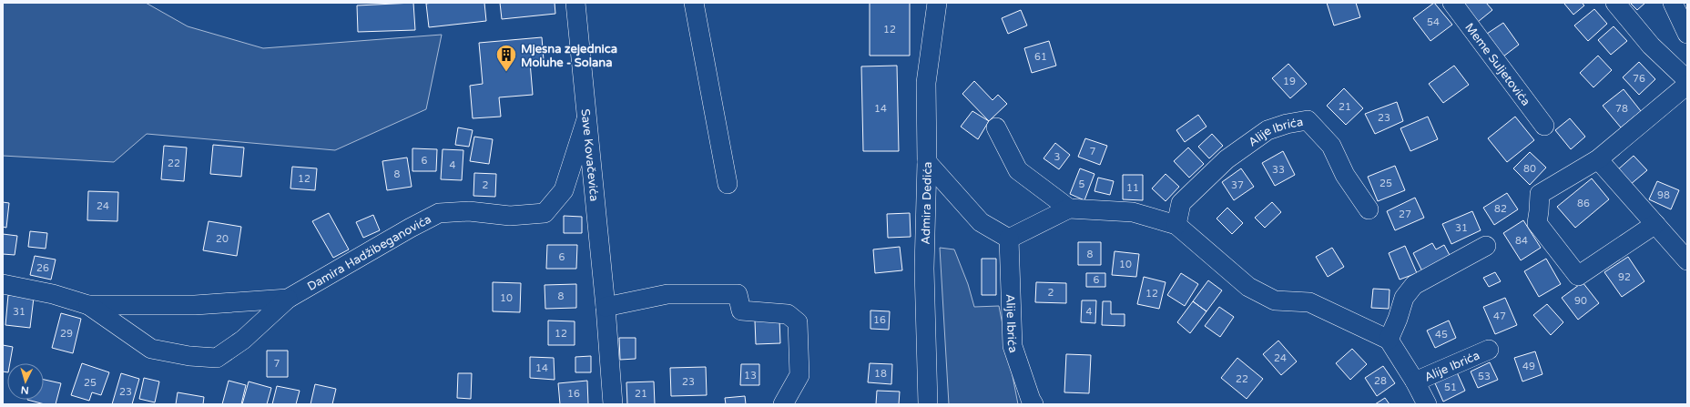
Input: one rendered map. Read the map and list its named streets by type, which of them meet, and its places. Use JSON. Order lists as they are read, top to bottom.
{
  "streets": {
    "street": [
      "Meme Suljetovića",
      "Alije Ibrića",
      "Save Kovačevića",
      "Admira Dedića",
      "Damira Hadžibeganovića"
    ]
  },
  "crossings": [
    ["Save Kovačevića", "Damira Hadžibeganovića"]
  ],
  "places": {
    "building": ["Mjesna zejednica Moluhe - Solana"]
  },
  "house_numbers": [
    "54",
    "12",
    "61",
    "76",
    "19",
    "21",
    "14",
    "78",
    "23",
    "7",
    "3",
    "6",
    "22",
    "4",
    "80",
    "33",
    "8",
    "12",
    "25",
    "5",
    "2",
    "37",
    "11",
    "98",
    "86",
    "24",
    "82",
    "27",
    "31",
    "20",
    "84",
    "8",
    "6",
    "10",
    "26",
    "92",
    "6",
    "2",
    "12",
    "8",
    "10",
    "90",
    "31",
    "4",
    "47",
    "16",
    "29",
    "12",
    "45",
    "24",
    "7",
    "49",
    "14",
    "18",
    "13",
    "53",
    "22",
    "28",
    "23",
    "25",
    "51",
    "23",
    "16",
    "21"
  ],
  "north": "bottom"
}
